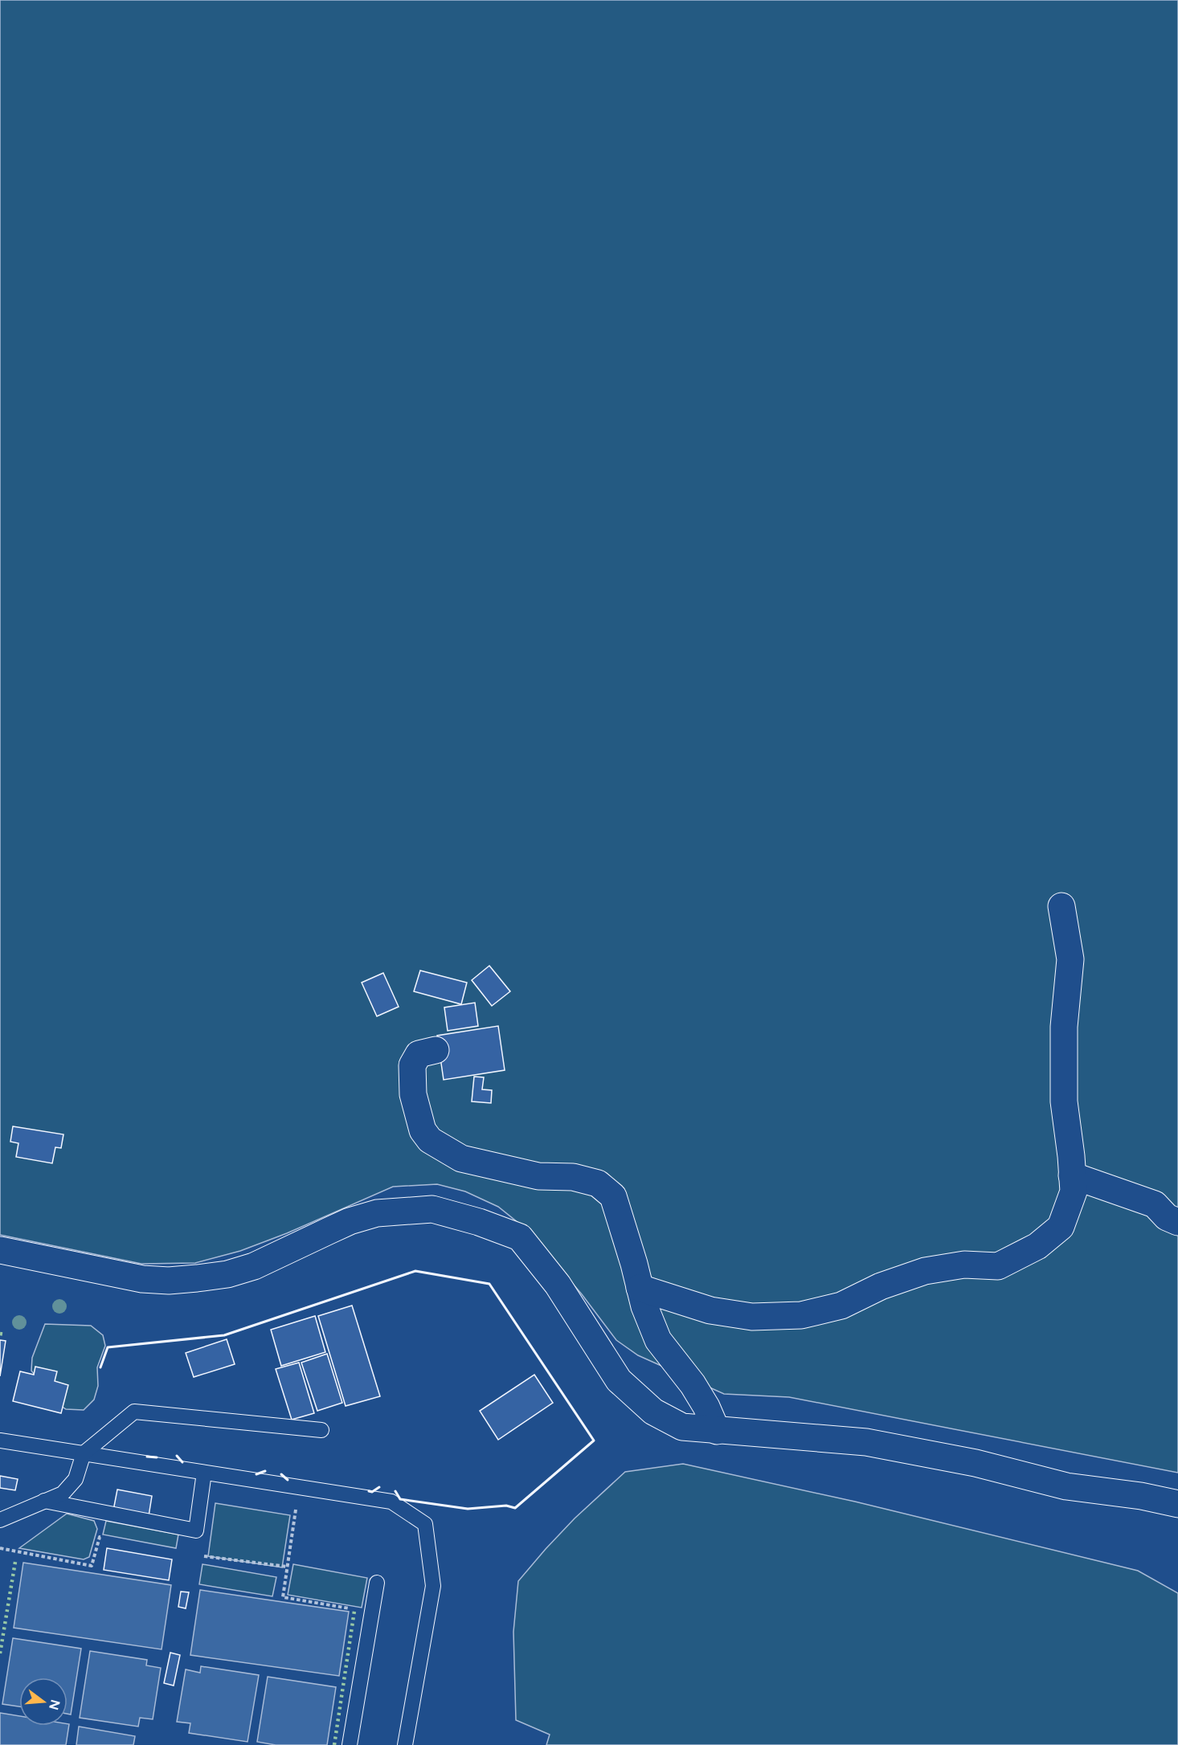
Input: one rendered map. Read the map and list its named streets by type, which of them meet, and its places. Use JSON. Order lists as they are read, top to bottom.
{
  "north": "right"
}
